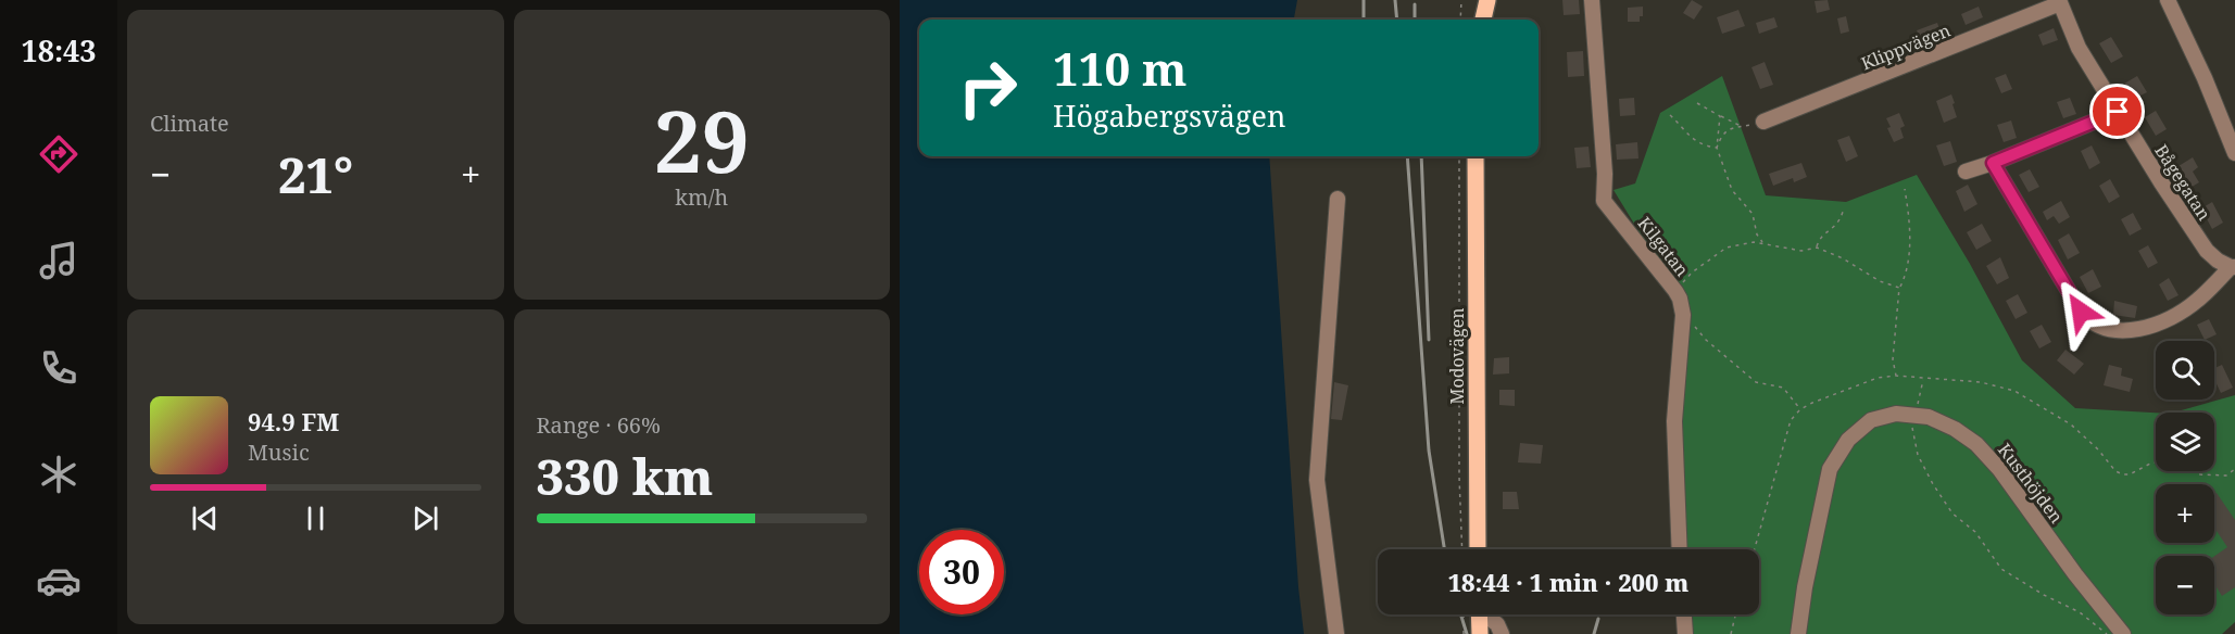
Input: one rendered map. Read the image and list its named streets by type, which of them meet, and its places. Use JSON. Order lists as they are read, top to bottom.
{
  "streets": {
    "main road": ["Modovägen"],
    "street": [
      "Klippvägen",
      "Bågegatan",
      "Kilgatan",
      "Kusthöjden"
    ]
  },
  "crossings": [
    ["Klippvägen", "Bågegatan"]
  ],
  "page": {
    "tabs": "18:43",
    "tile": [
      "Climate",
      ["29", "km/h"],
      ["Range · 66%", "330 km"]
    ],
    "turn": ["110 m", "Högabergsvägen"],
    "heat": ["−", "21°", "+"],
    "map_buttons": ["+", "−"],
    "song": ["94.9 FM", "Music"],
    "limit": "30",
    "trip": "18:44 · 1 min · 200 m"
  }
}
